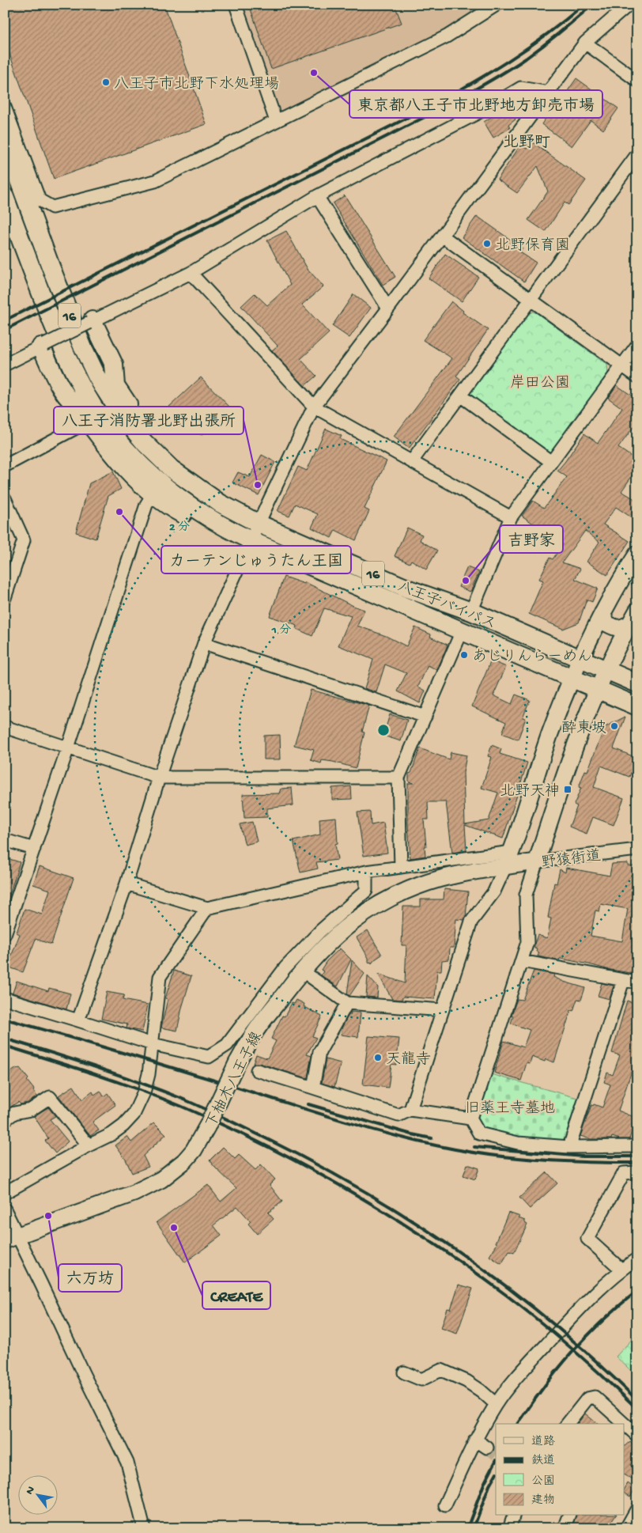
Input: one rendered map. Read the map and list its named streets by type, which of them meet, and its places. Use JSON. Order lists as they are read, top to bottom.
{
  "streets": {
    "highway": ["16", "八王子バイパス"],
    "main road": ["野猿街道", "下柚木八王子線"]
  },
  "crossings": [
    ["野猿街道", "下柚木八王子線"]
  ],
  "districts": ["北野町"],
  "parks": ["岸田公園", "旧薬王寺墓地"],
  "places": {
    "other": [
      "東京都八王子市北野地方卸売市場",
      "八王子市北野下水処理場",
      "北野保育園",
      "八王子消防署北野出張所",
      "カーテンじゅうたん王国",
      "吉野家",
      "あじりんらーめん",
      "酔東坡",
      "天龍寺",
      "六万坊",
      "CREATE"
    ],
    "transit": ["北野天神"]
  },
  "legend": [
    "道路",
    "鉄道",
    "公園",
    "建物"
  ],
  "north": "top left",
  "rings": ["2 分", "1 分"]
}
